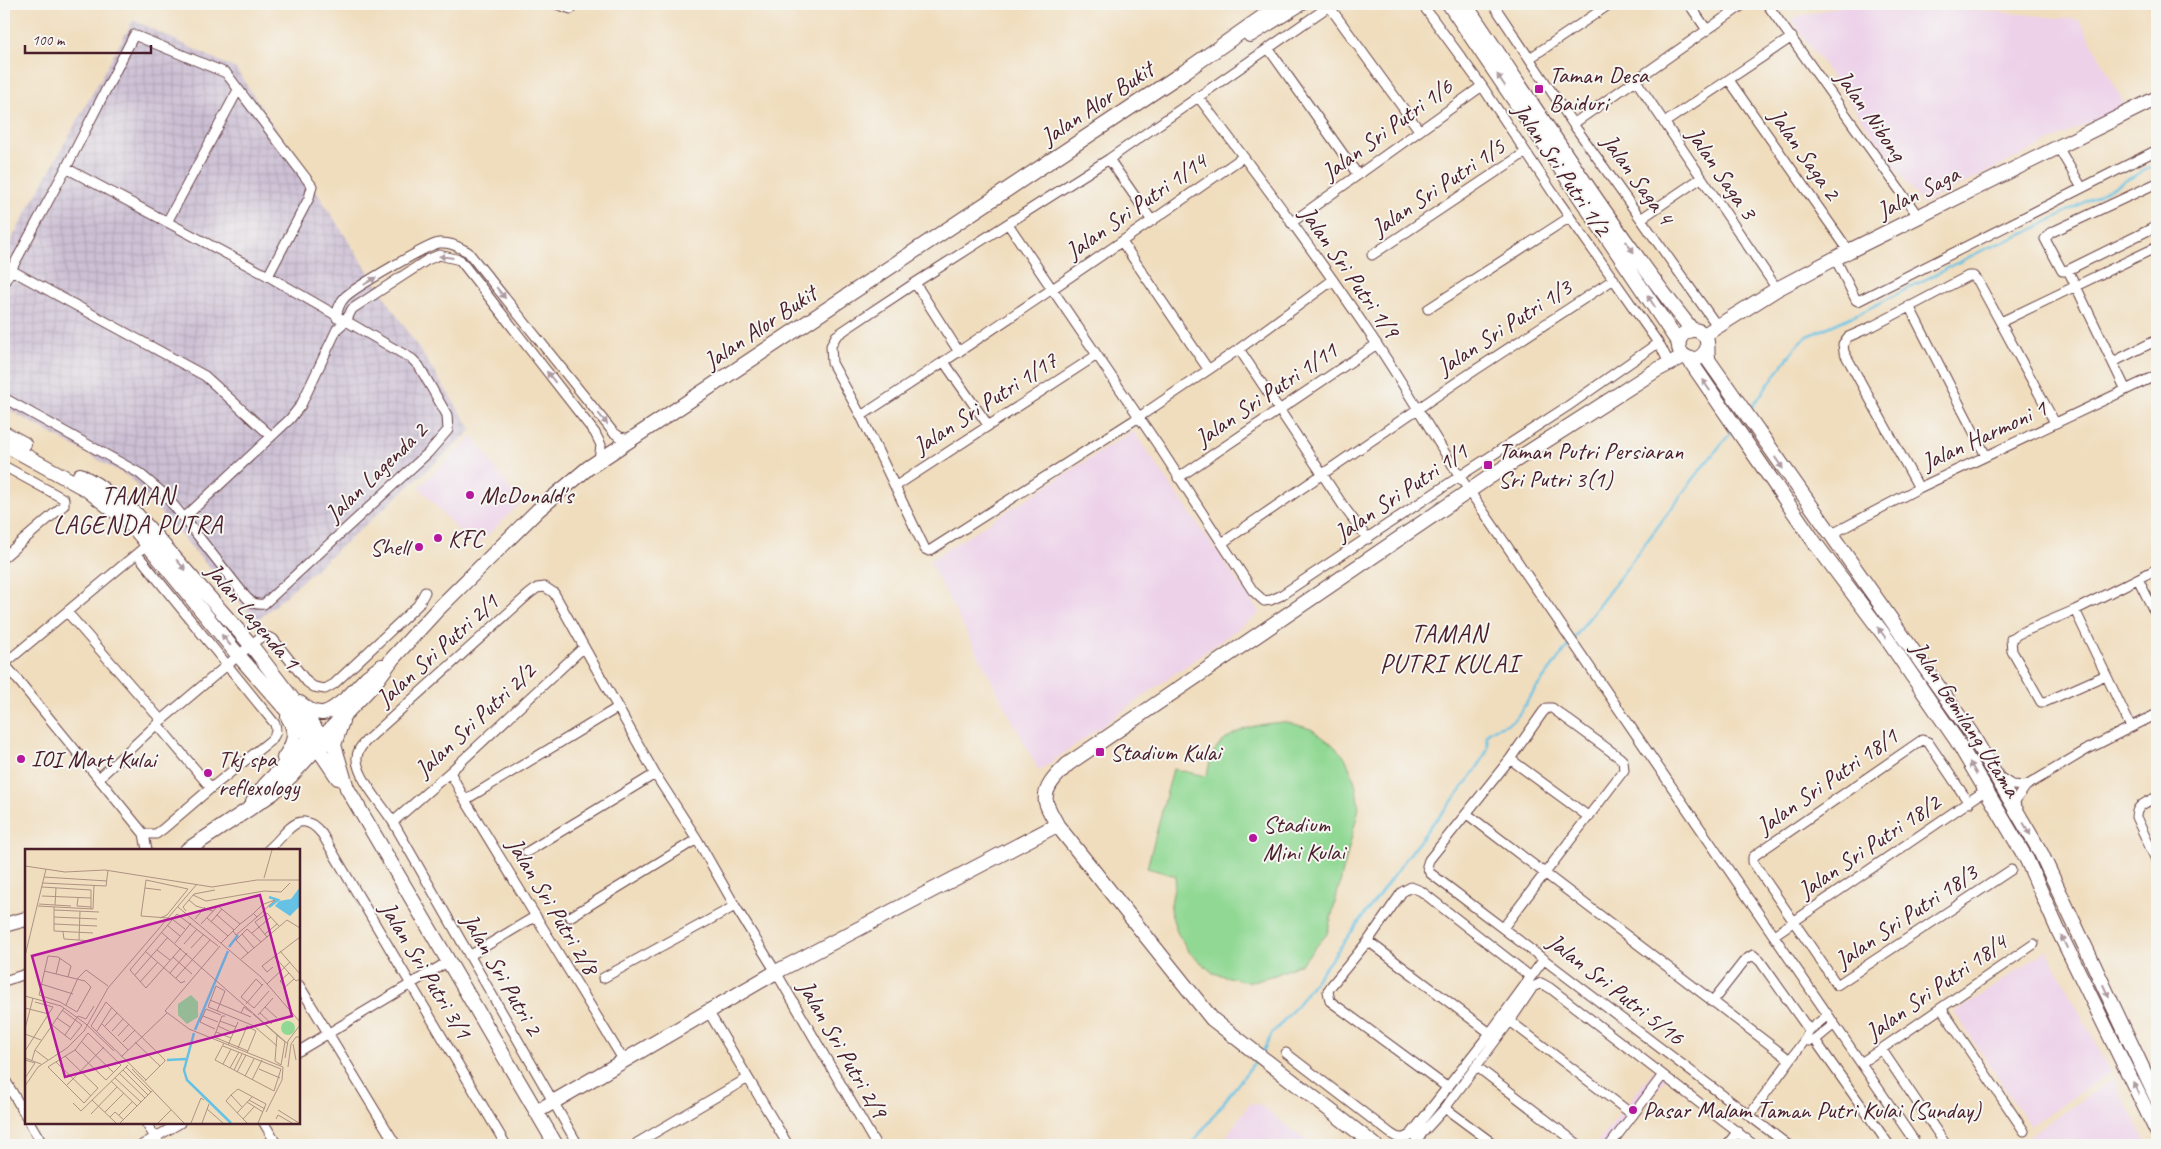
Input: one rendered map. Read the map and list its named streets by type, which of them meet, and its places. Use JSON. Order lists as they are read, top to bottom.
{
  "streets": {
    "main road": [
      "Jalan Alor Bukit",
      "Jalan Saga",
      "Jalan Lagenda 1",
      "Jalan Gemilang Utama"
    ],
    "street": [
      "Jalan Nibong",
      "Jalan Sri Putri 1/6",
      "Jalan Saga 2",
      "Jalan Sri Putri 1/2",
      "Jalan Saga 3",
      "Jalan Saga 4",
      "Jalan Sri Putri 1/5",
      "Jalan Sri Putri 1/14",
      "Jalan Sri Putri 1/9",
      "Jalan Sri Putri 1/3",
      "Jalan Sri Putri 1/11",
      "Jalan Sri Putri 1/17",
      "Jalan Harmoni 1",
      "Jalan Lagenda 2",
      "Jalan Sri Putri 1/1",
      "Jalan Sri Putri 2/1",
      "Jalan Sri Putri 2/2",
      "Jalan Sri Putri 18/1",
      "Jalan Sri Putri 18/2",
      "Jalan Sri Putri 2/8",
      "Jalan Sri Putri 18/3",
      "Jalan Sri Putri 3/1",
      "Jalan Sri Putri 2",
      "Jalan Sri Putri 18/4",
      "Jalan Sri Putri 5/16",
      "Jalan Sri Putri 2/9"
    ]
  },
  "crossings": [
    ["Jalan Alor Bukit", "Jalan Lagenda 1"],
    ["Jalan Nibong", "Jalan Saga"],
    ["Jalan Sri Putri 1/6", "Jalan Sri Putri 1/2"],
    ["Jalan Sri Putri 1/6", "Jalan Sri Putri 1/9"],
    ["Jalan Saga 2", "Jalan Saga"],
    ["Jalan Sri Putri 1/2", "Jalan Sri Putri 1/5"],
    ["Jalan Sri Putri 1/2", "Jalan Sri Putri 1/3"],
    ["Jalan Sri Putri 1/2", "Jalan Sri Putri 1/1"],
    ["Jalan Saga 3", "Jalan Saga"],
    ["Jalan Saga 4", "Jalan Saga"],
    ["Jalan Saga", "Jalan Gemilang Utama"],
    ["Jalan Sri Putri 1/14", "Jalan Sri Putri 1/9"],
    ["Jalan Sri Putri 1/9", "Jalan Sri Putri 1/3"],
    ["Jalan Sri Putri 1/9", "Jalan Sri Putri 1/11"],
    ["Jalan Sri Putri 1/9", "Jalan Sri Putri 1/1"],
    ["Jalan Sri Putri 1/9", "Jalan Sri Putri 18/2"],
    ["Jalan Sri Putri 1/9", "Jalan Sri Putri 18/4"],
    ["Jalan Sri Putri 1/3", "Jalan Sri Putri 1/1"],
    ["Jalan Harmoni 1", "Jalan Gemilang Utama"],
    ["Jalan Sri Putri 2/1", "Jalan Sri Putri 2"],
    ["Jalan Sri Putri 2/1", "Jalan Sri Putri 2/9"],
    ["Jalan Gemilang Utama", "Jalan Sri Putri 18/2"],
    ["Jalan Sri Putri 2/2", "Jalan Sri Putri 2/8"],
    ["Jalan Sri Putri 2/2", "Jalan Sri Putri 2"],
    ["Jalan Sri Putri 2/2", "Jalan Sri Putri 2/9"],
    ["Jalan Sri Putri 18/1", "Jalan Sri Putri 18/2"],
    ["Jalan Sri Putri 18/1", "Jalan Sri Putri 18/3"],
    ["Jalan Sri Putri 18/2", "Jalan Sri Putri 18/3"]
  ],
  "districts": ["TAMAN LAGENDA PUTRA", "TAMAN PUTRI KULAI"],
  "places": {
    "transit": ["Taman Desa Baiduri", "Taman Putri Persiaran Sri Putri 3(1)", "Stadium Kulai"],
    "other": [
      "McDonald's",
      "KFC",
      "Shell",
      "IOI Mart Kulai",
      "Tkj spa reflexology",
      "Stadium Mini Kulai",
      "Pasar Malam Taman Putri Kulai (Sunday)"
    ]
  },
  "scale_bar": "100 m"
}
